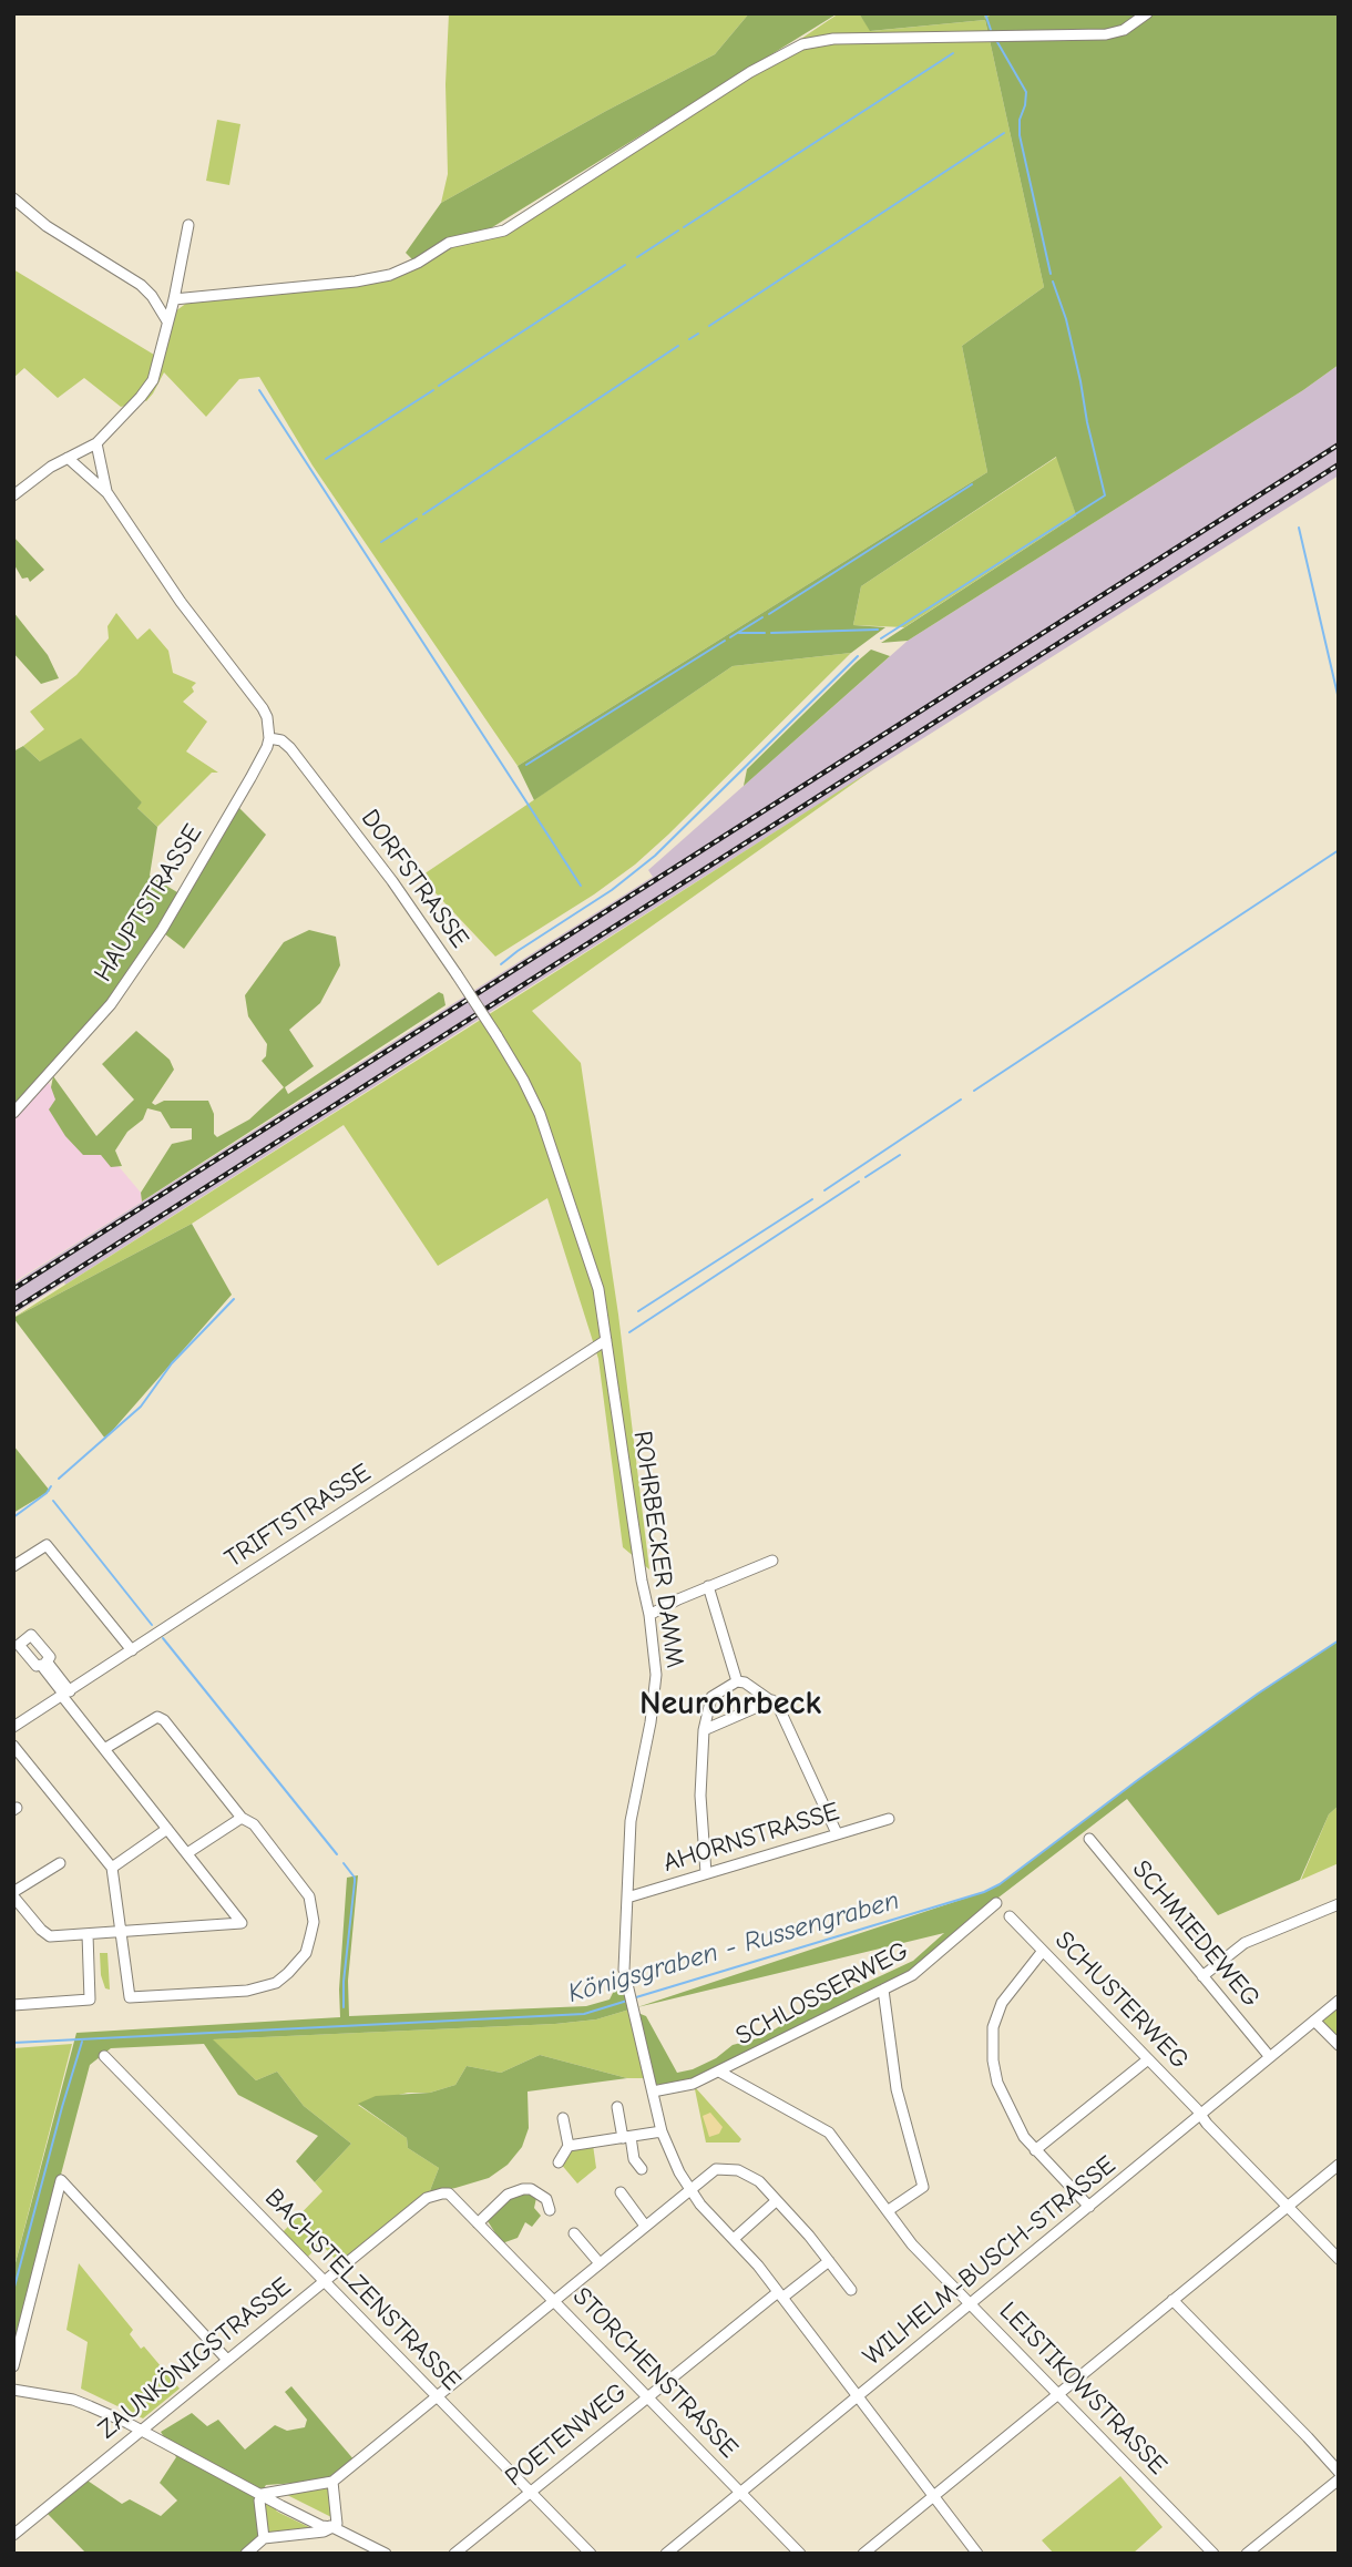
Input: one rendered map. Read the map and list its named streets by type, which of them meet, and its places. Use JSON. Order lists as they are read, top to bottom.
{
  "streets": {
    "street": [
      "DORFSTRASSE",
      "HAUPTSTRASSE",
      "TRIFTSTRASSE",
      "ROHRBECKER DAMM",
      "AHORNSTRASSE",
      "SCHMIEDEWEG",
      "SCHLOSSERWEG",
      "SCHUSTERWEG",
      "WILHELM-BUSCH-STRASSE",
      "BACHSTELZENSTRASSE",
      "ZAUNKÖNIGSTRASSE",
      "STORCHENSTRASSE",
      "LEISTIKOWSTRASSE",
      "POETENWEG"
    ]
  },
  "crossings": [
    ["DORFSTRASSE", "HAUPTSTRASSE"],
    ["DORFSTRASSE", "TRIFTSTRASSE"],
    ["DORFSTRASSE", "ROHRBECKER DAMM"],
    ["TRIFTSTRASSE", "ROHRBECKER DAMM"],
    ["ROHRBECKER DAMM", "AHORNSTRASSE"],
    ["ROHRBECKER DAMM", "SCHLOSSERWEG"],
    ["ROHRBECKER DAMM", "WILHELM-BUSCH-STRASSE"],
    ["ROHRBECKER DAMM", "POETENWEG"],
    ["SCHMIEDEWEG", "WILHELM-BUSCH-STRASSE"],
    ["SCHLOSSERWEG", "LEISTIKOWSTRASSE"],
    ["SCHUSTERWEG", "WILHELM-BUSCH-STRASSE"],
    ["WILHELM-BUSCH-STRASSE", "STORCHENSTRASSE"],
    ["WILHELM-BUSCH-STRASSE", "LEISTIKOWSTRASSE"],
    ["BACHSTELZENSTRASSE", "ZAUNKÖNIGSTRASSE"],
    ["BACHSTELZENSTRASSE", "POETENWEG"],
    ["ZAUNKÖNIGSTRASSE", "STORCHENSTRASSE"],
    ["STORCHENSTRASSE", "POETENWEG"]
  ],
  "districts": ["Neurohrbeck"],
  "water": ["Königsgraben - Russengraben"]
}
